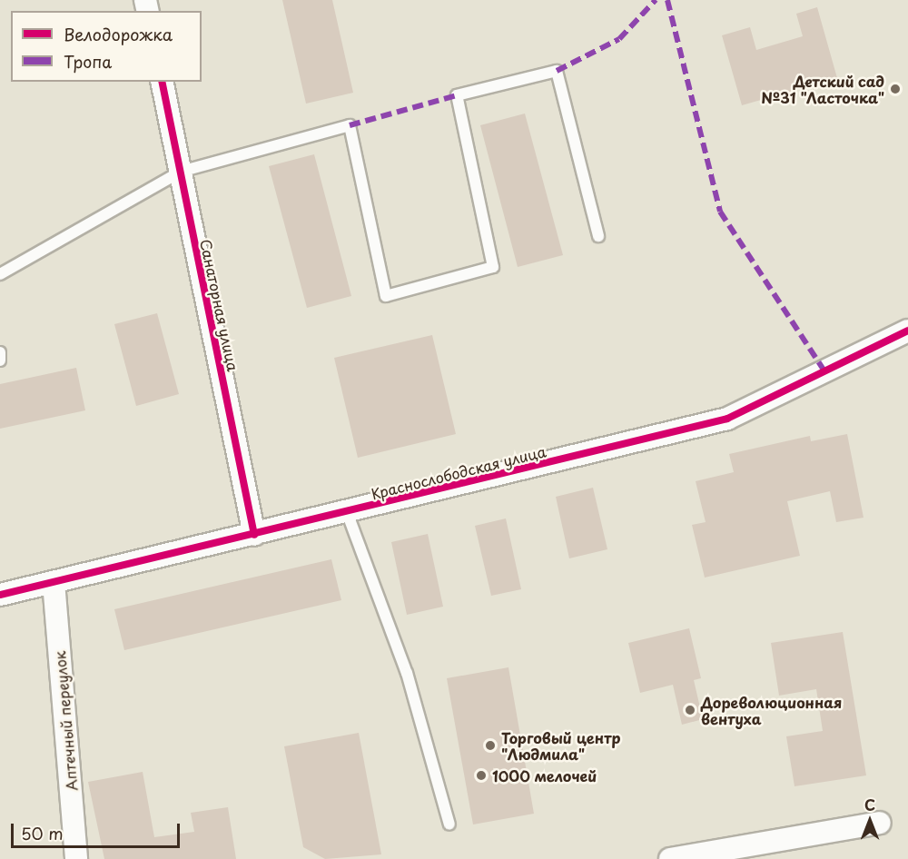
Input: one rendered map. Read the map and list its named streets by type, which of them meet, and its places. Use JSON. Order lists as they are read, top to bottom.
{
  "streets": {
    "street": ["Санаторная улица", "Краснослободская улица", "Аптечный переулок"]
  },
  "crossings": [
    ["Санаторная улица", "Краснослободская улица"],
    ["Краснослободская улица", "Аптечный переулок"]
  ],
  "places": [
    "Детский сад №31 \"Ласточка\"",
    "Дореволюционная вентуха",
    "Торговый центр \"Людмила\"",
    "1000 мелочей"
  ],
  "legend": ["Велодорожка", "Тропа"],
  "scale_bar": "50 m",
  "north": "top"
}
